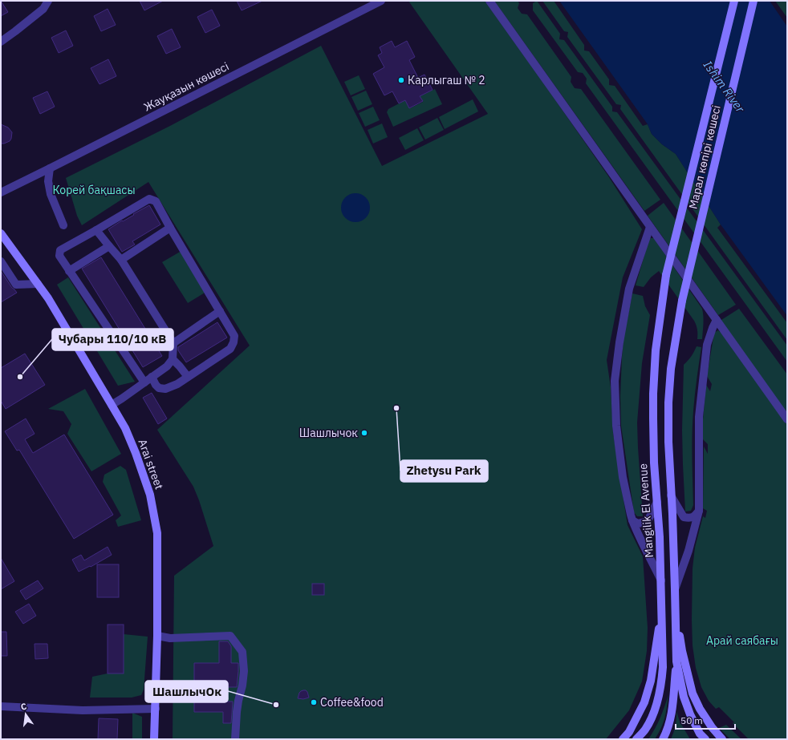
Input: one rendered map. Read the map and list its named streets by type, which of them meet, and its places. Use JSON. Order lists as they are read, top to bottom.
{
  "streets": {
    "main road": ["Марал көпірі көшесі", "Arai street", "Mangilik El Avenue"],
    "street": ["Жауқазын көшесі"]
  },
  "crossings": [
    ["Марал көпірі көшесі", "Mangilik El Avenue"]
  ],
  "water": ["Ishim River"],
  "parks": ["Корей бақшасы", "Арай саябағы"],
  "places": [
    "Карлыгаш № 2",
    "Чубары 110/10 кВ",
    "Zhetysu Park",
    "Шашлычок",
    "Coffee&food",
    "ШашлычОк"
  ],
  "scale_bar": "50 m",
  "north": "top"
}
